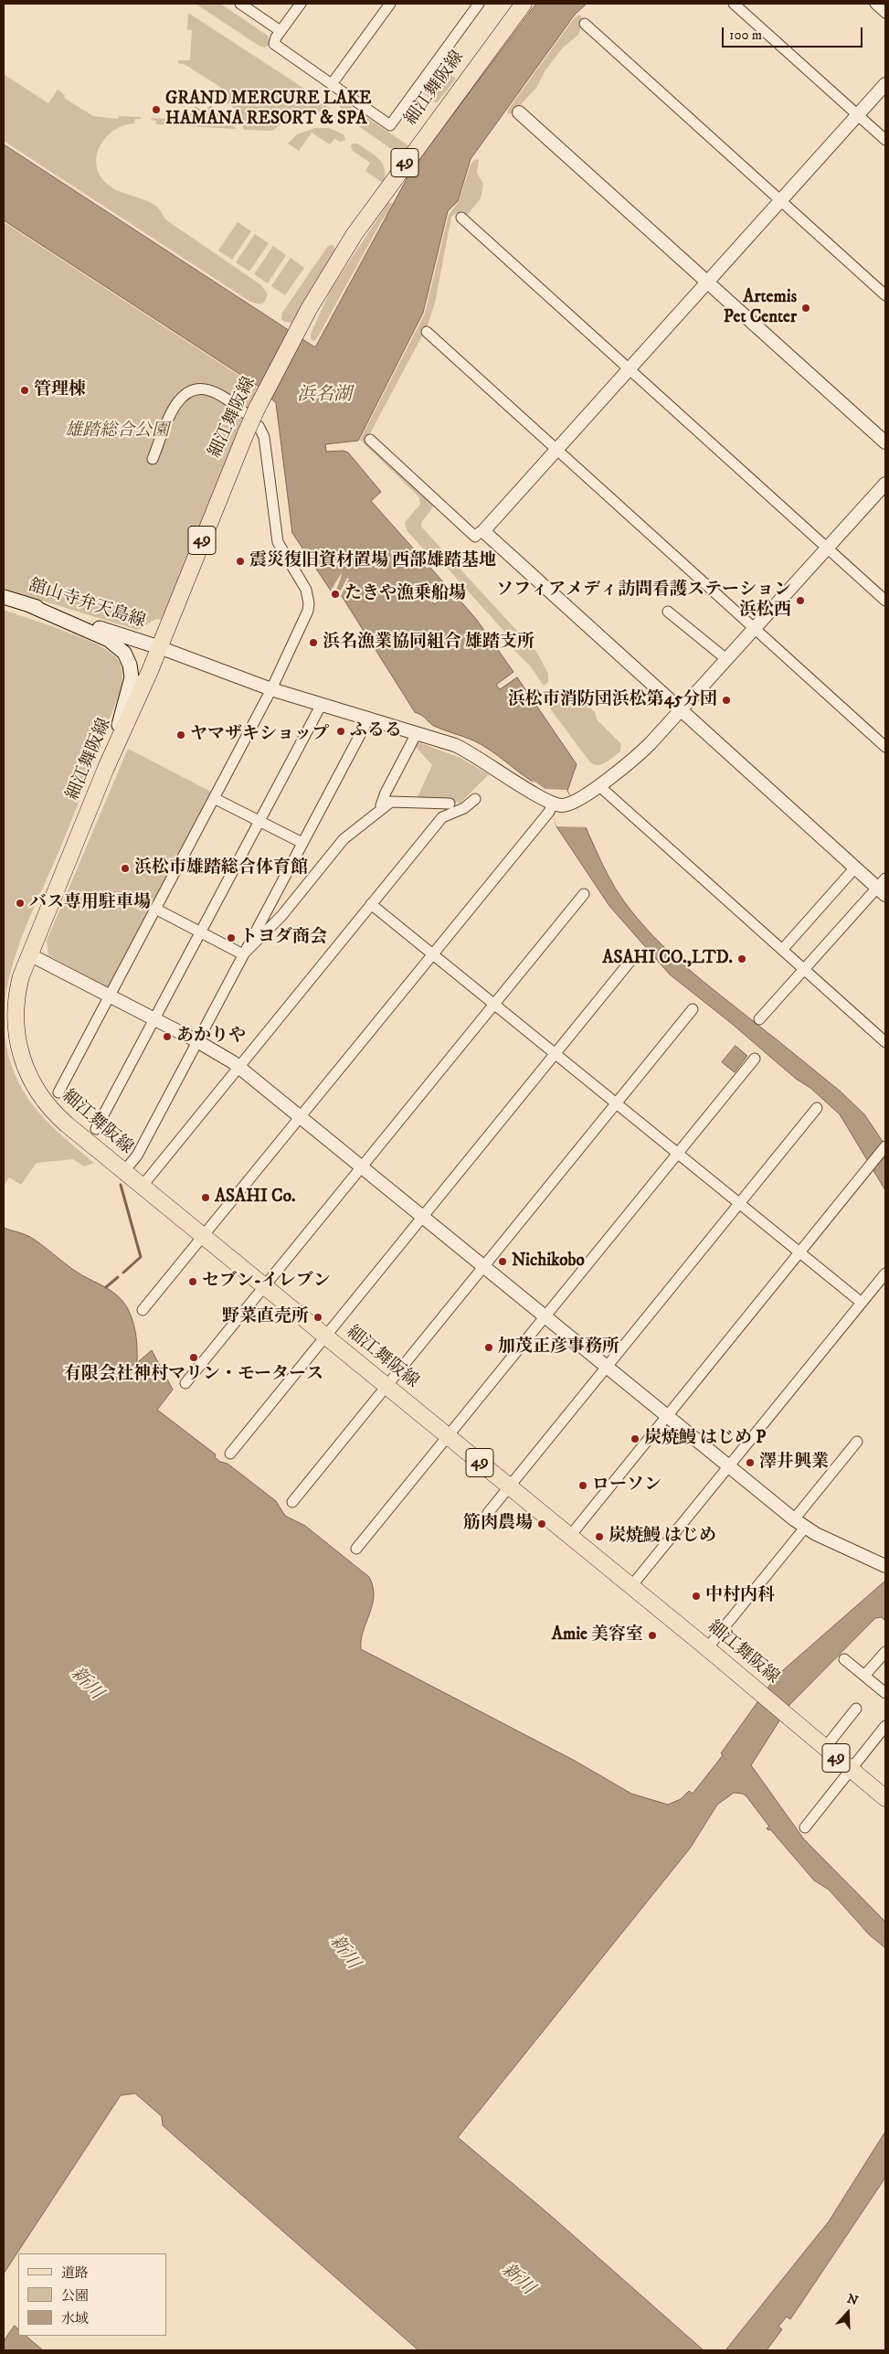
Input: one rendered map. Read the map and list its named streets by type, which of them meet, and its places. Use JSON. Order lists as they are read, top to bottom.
{
  "streets": {
    "main road": ["細江舞阪線", "49", "舘山寺弁天島線"]
  },
  "crossings": [
    ["細江舞阪線", "舘山寺弁天島線"]
  ],
  "water": ["浜名湖", "新川"],
  "parks": ["雄踏総合公園"],
  "places": [
    "GRAND MERCURE LAKE HAMANA RESORT & SPA",
    "Artemis Pet Center",
    "管理棟",
    "震災復旧資材置場 西部雄踏基地",
    "たきや漁乗船場",
    "ソフィアメディ訪問看護ステーション 浜松西",
    "浜名漁業協同組合 雄踏支所",
    "浜松市消防団浜松第45分団",
    "ふるる",
    "ヤマザキショップ",
    "浜松市雄踏総合体育館",
    "バス専用駐車場",
    "トヨダ商会",
    "ASAHI CO.,LTD.",
    "あかりや",
    "ASAHI Co.",
    "Nichikobo",
    "セブン-イレブン",
    "野菜直売所",
    "加茂正彦事務所",
    "有限会社神村マリン・モータース",
    "炭焼鰻 はじめ P",
    "澤井興業",
    "ローソン",
    "筋肉農場",
    "炭焼鰻 はじめ",
    "中村内科",
    "Amie 美容室"
  ],
  "legend": ["道路", "公園", "水域"],
  "scale_bar": "100 m",
  "north": "top"
}
